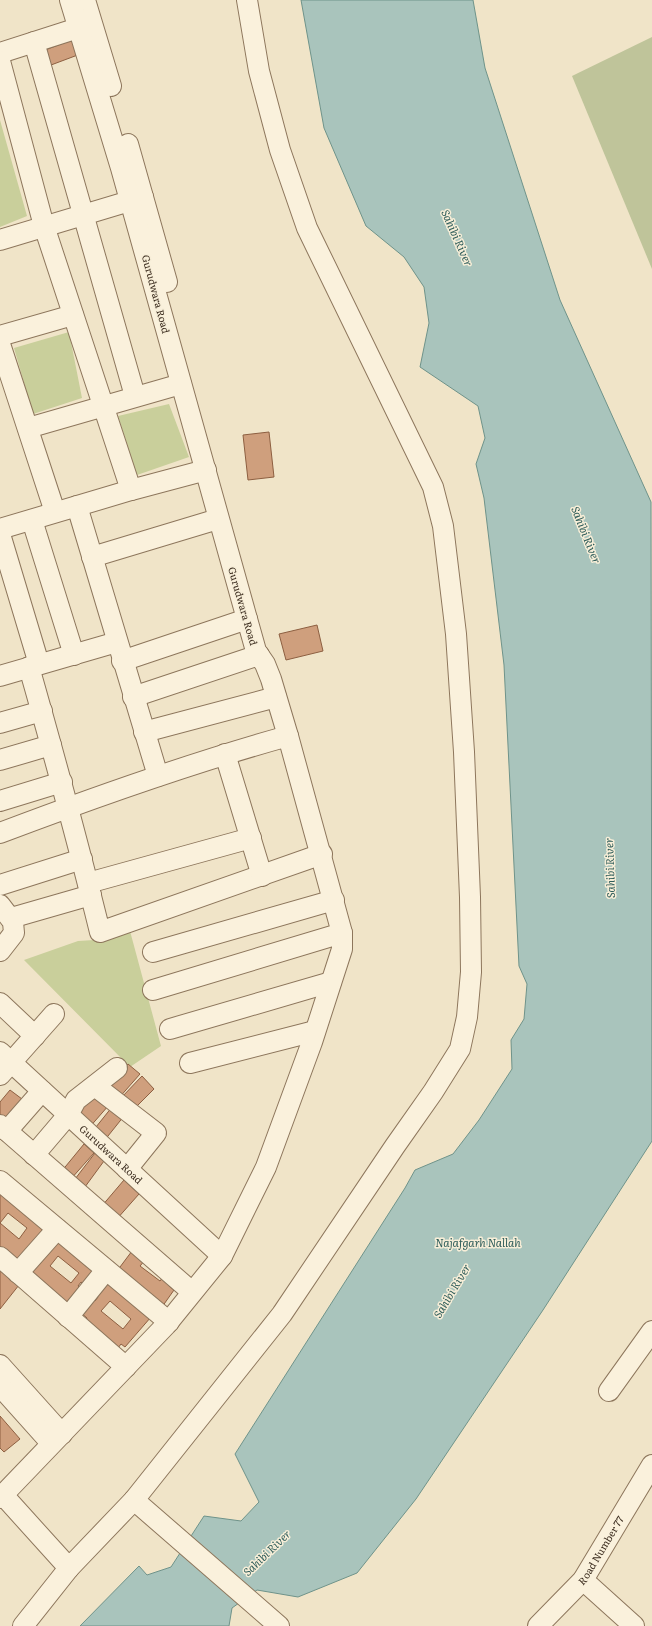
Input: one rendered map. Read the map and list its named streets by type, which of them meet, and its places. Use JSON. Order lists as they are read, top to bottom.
{
  "streets": {
    "street": ["Gurudwara Road", "Road Number 77"]
  },
  "water": ["Sahibi River", "Najafgarh Nallah"]
}
